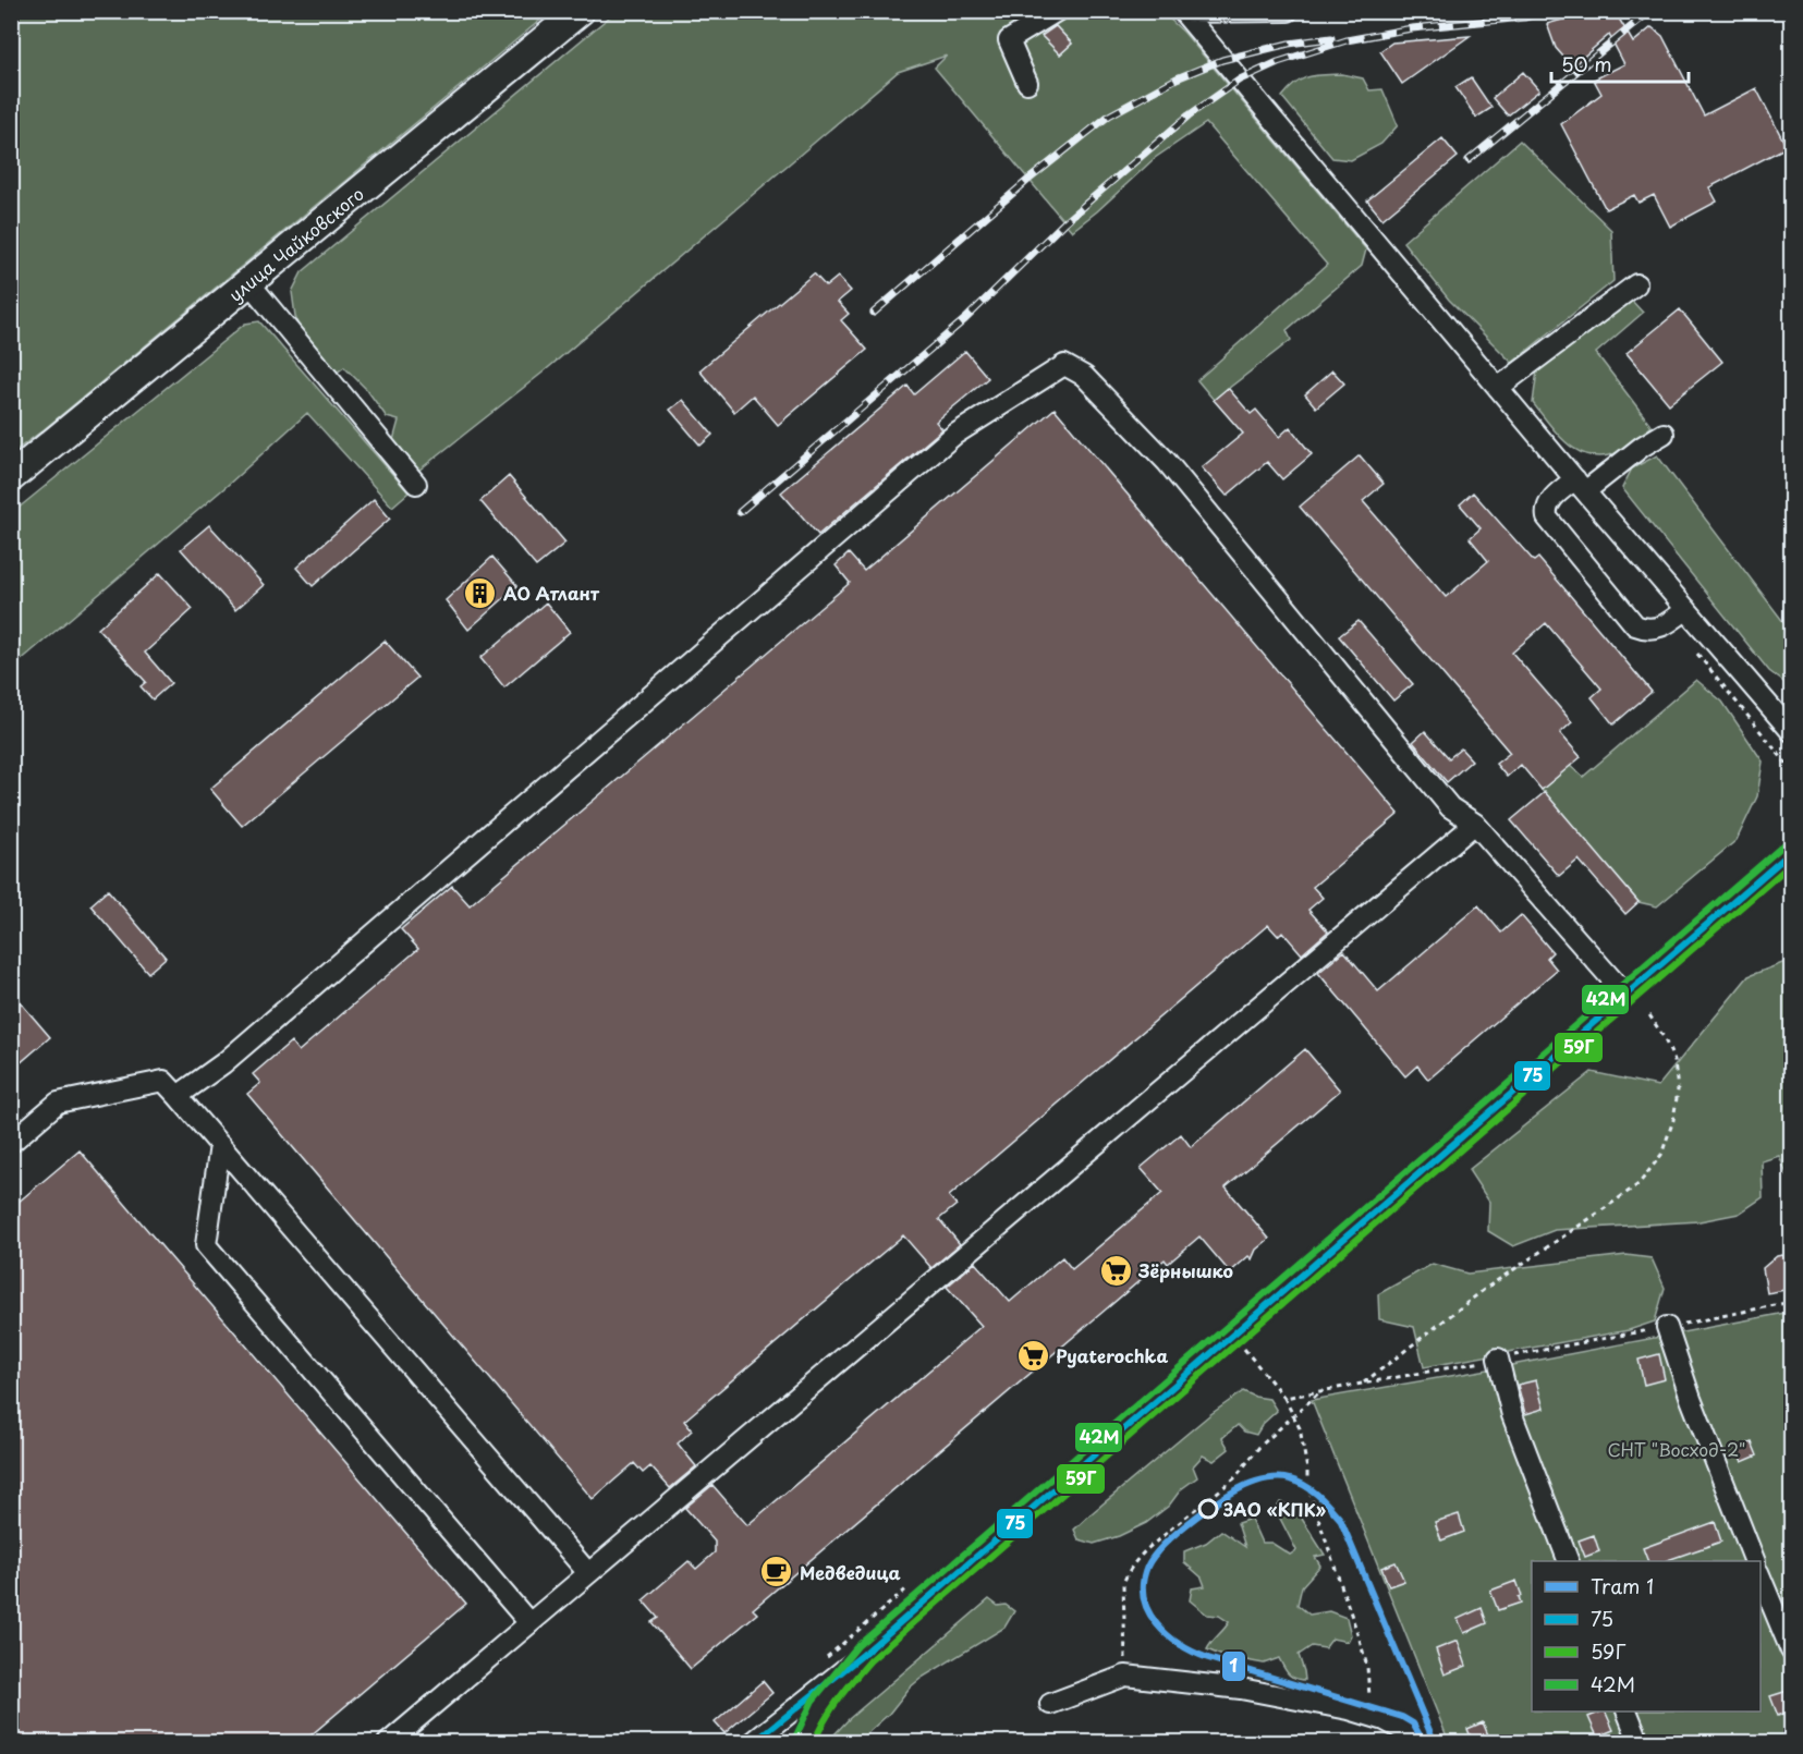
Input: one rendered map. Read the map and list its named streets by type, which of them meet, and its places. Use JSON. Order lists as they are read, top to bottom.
{
  "streets": {
    "highway": ["улица Чайковского"]
  },
  "parks": ["СНТ \"Восход-2\""],
  "places": {
    "building": ["АО Атлант"],
    "supermarket": ["Зёрнышко", "Pyaterochka"],
    "other": ["ЗАО «КПК»"],
    "cafe": ["Медведица"]
  },
  "lines": [
    "transit line 42M",
    "transit line 75",
    "transit line 59Г",
    "tram line 1"
  ],
  "legend": [
    "Tram 1",
    "75",
    "59Г",
    "42M"
  ],
  "scale_bar": "50 m"
}
